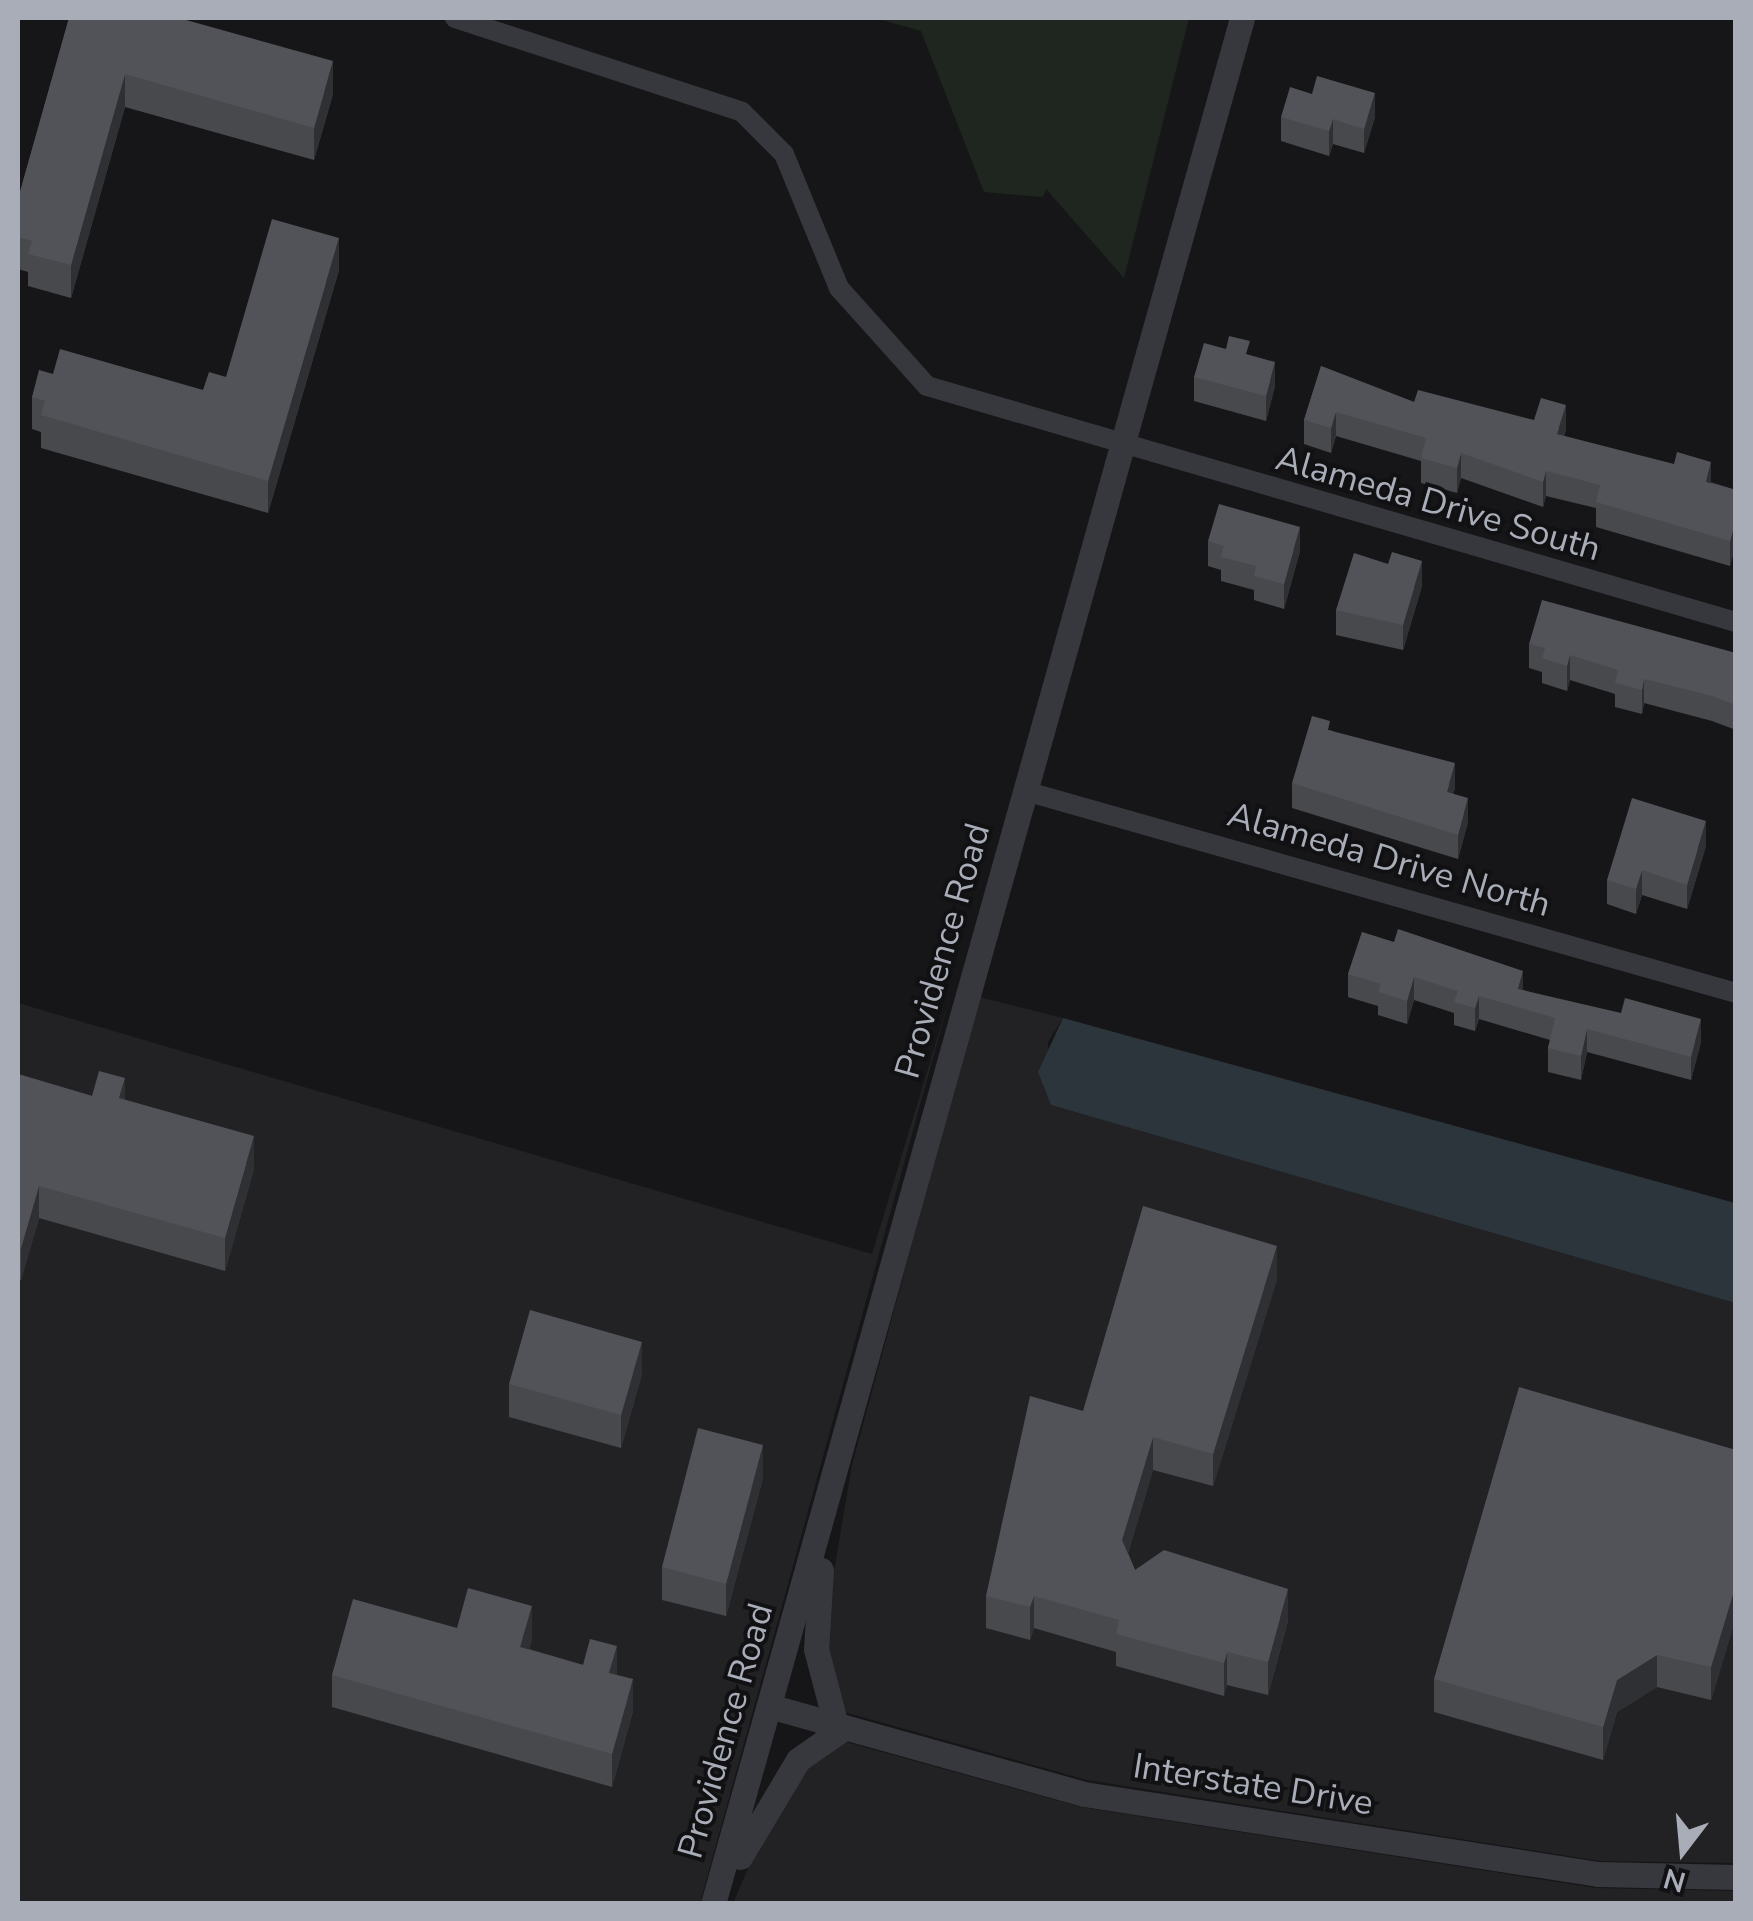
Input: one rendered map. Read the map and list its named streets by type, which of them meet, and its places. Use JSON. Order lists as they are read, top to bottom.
{
  "streets": {
    "street": [
      "Alameda Drive South",
      "Alameda Drive North",
      "Providence Road",
      "Interstate Drive"
    ]
  },
  "crossings": [
    ["Alameda Drive South", "Providence Road"],
    ["Alameda Drive North", "Providence Road"],
    ["Providence Road", "Interstate Drive"]
  ],
  "north": "bottom"
}
